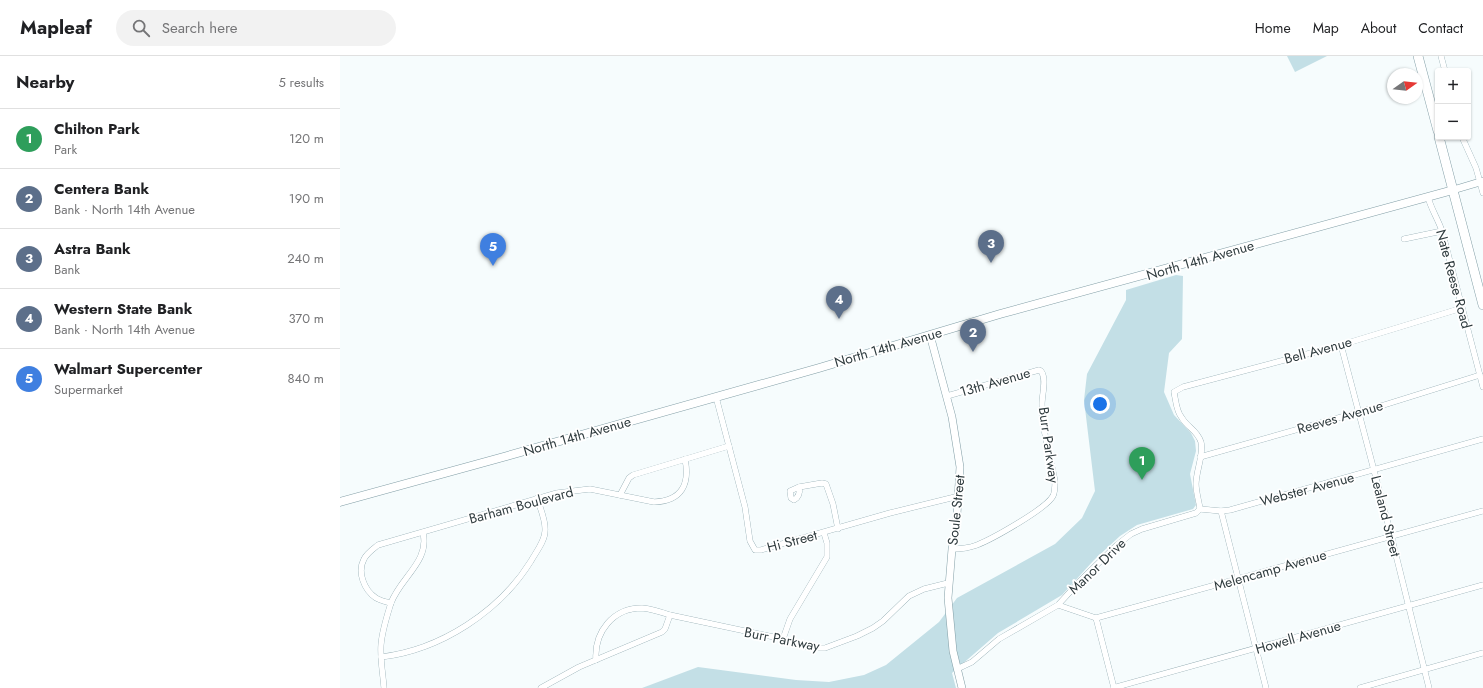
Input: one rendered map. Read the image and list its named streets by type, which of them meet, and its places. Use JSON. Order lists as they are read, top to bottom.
{
  "streets": {
    "main road": ["North 14th Avenue"],
    "street": [
      "Nate Reese Road",
      "Bell Avenue",
      "13th Avenue",
      "Reeves Avenue",
      "Burr Parkway",
      "Webster Avenue",
      "Barham Boulevard",
      "Soule Street",
      "Lealand Street",
      "Hi Street",
      "Manor Drive",
      "Melencamp Avenue",
      "Howell Avenue"
    ]
  },
  "crossings": [
    ["North 14th Avenue", "Nate Reese Road"],
    ["North 14th Avenue", "Soule Street"],
    ["North 14th Avenue", "Hi Street"],
    ["Nate Reese Road", "Bell Avenue"],
    ["Nate Reese Road", "Reeves Avenue"],
    ["Bell Avenue", "Reeves Avenue"],
    ["Bell Avenue", "Lealand Street"],
    ["13th Avenue", "Burr Parkway"],
    ["13th Avenue", "Soule Street"],
    ["Reeves Avenue", "Lealand Street"],
    ["Burr Parkway", "Soule Street"],
    ["Webster Avenue", "Lealand Street"],
    ["Webster Avenue", "Manor Drive"],
    ["Soule Street", "Hi Street"],
    ["Soule Street", "Manor Drive"],
    ["Lealand Street", "Melencamp Avenue"],
    ["Lealand Street", "Howell Avenue"]
  ],
  "north": "right",
  "page": {
    "header": "Mapleaf",
    "search": "Search here",
    "nav": [
      "Home",
      "Map",
      "About",
      "Contact"
    ],
    "heading": ["Nearby", "5 results"],
    "map_buttons": ["+", "−"],
    "list": [
      {
        "mark": "1",
        "name": "Chilton Park",
        "note": "Park",
        "value": "120 m"
      },
      {
        "mark": "2",
        "name": "Centera Bank",
        "note": "Bank · North 14th Avenue",
        "value": "190 m"
      },
      {
        "mark": "3",
        "name": "Astra Bank",
        "note": "Bank",
        "value": "240 m"
      },
      {
        "mark": "4",
        "name": "Western State Bank",
        "note": "Bank · North 14th Avenue",
        "value": "370 m"
      },
      {
        "mark": "5",
        "name": "Walmart Supercenter",
        "note": "Supermarket",
        "value": "840 m"
      }
    ],
    "pins": [
      "3",
      "5",
      "4",
      "2",
      "1"
    ]
  }
}
